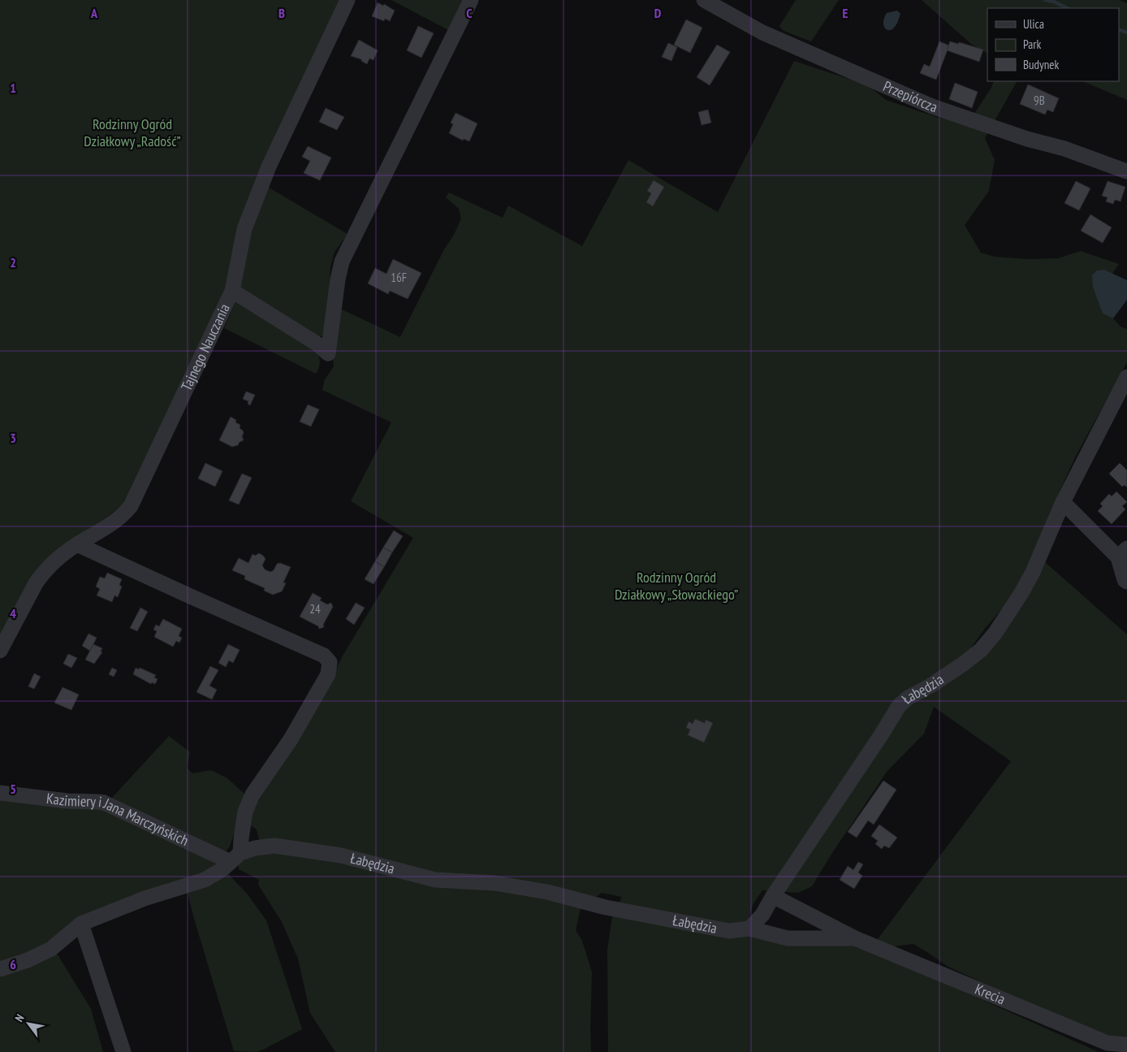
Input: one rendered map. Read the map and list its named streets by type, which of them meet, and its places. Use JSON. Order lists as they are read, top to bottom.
{
  "streets": {
    "street": [
      "Przepiórcza",
      "Tajnego Nauczania",
      "Łabędzia",
      "Kazimiery i Jana Marczyńskich",
      "Krecia"
    ]
  },
  "crossings": [
    ["Łabędzia", "Kazimiery i Jana Marczyńskich"],
    ["Łabędzia", "Krecia"]
  ],
  "parks": ["Rodzinny Ogród Działkowy „Radość”", "Rodzinny Ogród Działkowy „Słowackiego”"],
  "house_numbers": ["9B", "16F", "24"],
  "legend": ["Ulica", "Park", "Budynek"],
  "north": "top left",
  "grid": {
    "columns": [
      "A",
      "B",
      "C",
      "D",
      "E"
    ],
    "rows": [
      "1",
      "2",
      "3",
      "4",
      "5",
      "6"
    ]
  }
}
